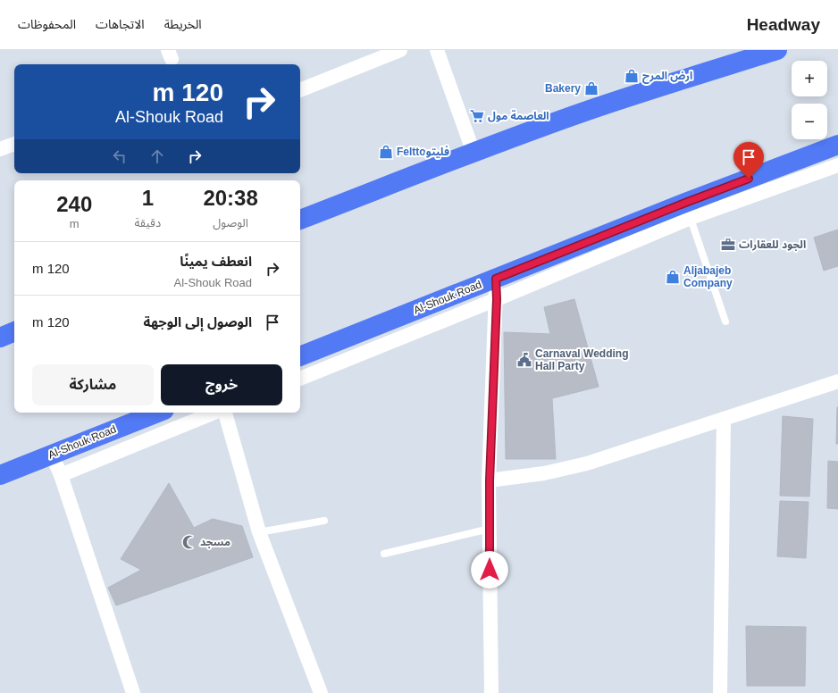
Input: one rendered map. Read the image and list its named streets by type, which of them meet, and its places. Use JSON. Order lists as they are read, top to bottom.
{
  "streets": {
    "main road": ["Al-Shouk Road"]
  },
  "places": {
    "shop": [
      "ارض المرح",
      "Bakery",
      "Felttoفليتو",
      "Aljabajeb Company"
    ],
    "supermarket": ["العاصمة مول"],
    "office": ["الجود للعقارات"],
    "public building": ["Carnaval Wedding Hall Party"],
    "mosque": ["مسجد"]
  },
  "page": {
    "header": "Headway",
    "nav": ["الخريطة", "الاتجاهات", "المحفوظات"],
    "map_buttons": ["+", "−"],
    "turn": ["120 m", "Al-Shouk Road"],
    "eta": [
      "20:38",
      "الوصول",
      "1",
      "دقيقة",
      "240",
      "m"
    ],
    "list": [
      {
        "name": "انعطف يمينًا",
        "note": "Al-Shouk Road",
        "value": "120 m"
      },
      {
        "name": "الوصول إلى الوجهة",
        "value": "120 m"
      }
    ],
    "buttons": ["خروج", "مشاركة"]
  }
}
